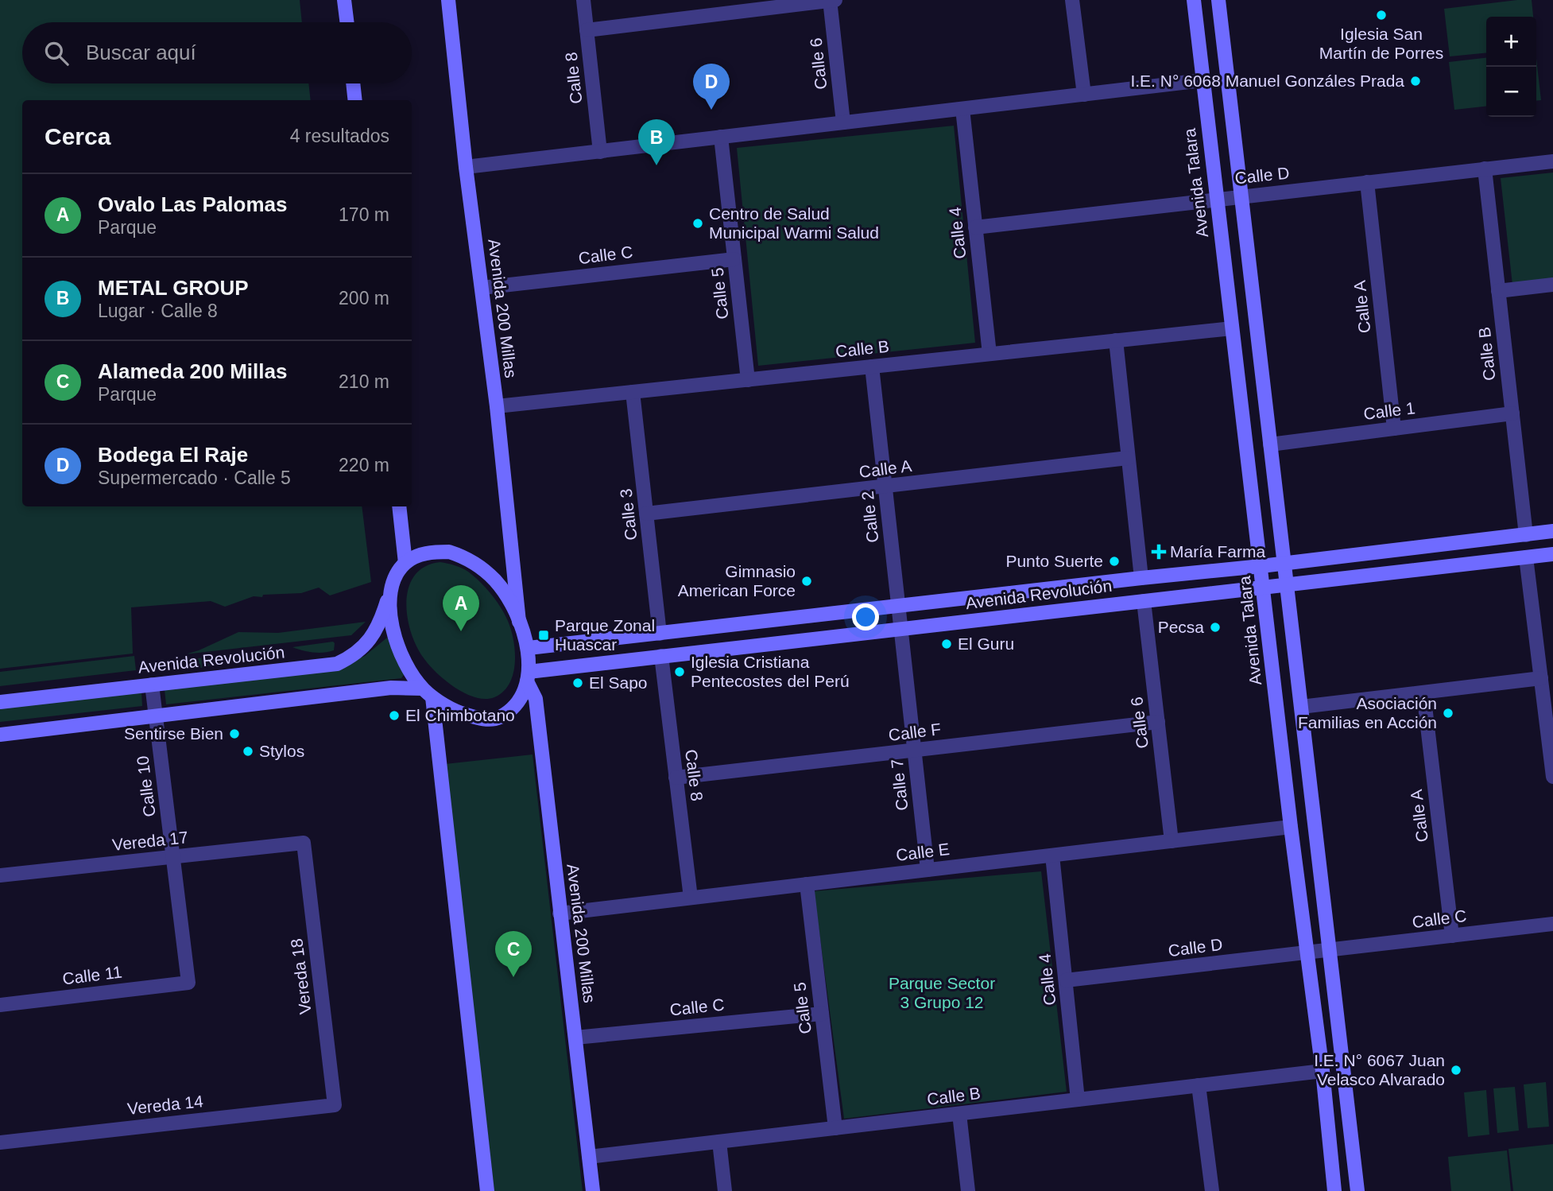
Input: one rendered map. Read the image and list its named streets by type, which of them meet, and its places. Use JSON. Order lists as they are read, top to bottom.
{
  "streets": {
    "street": [
      "Calle 6",
      "Calle 8",
      "Calle D",
      "Avenida Talara",
      "Calle 4",
      "Calle C",
      "Calle 5",
      "Calle A",
      "Avenida 200 Millas",
      "Calle B",
      "Calle 1",
      "Calle 3",
      "Calle 2",
      "Avenida Revolución",
      "Calle F",
      "Calle 7",
      "Calle 10",
      "Vereda 17",
      "Calle E",
      "Calle 11",
      "Vereda 18",
      "Vereda 14"
    ]
  },
  "crossings": [
    ["Calle 6", "Avenida Revolución"],
    ["Calle 6", "Calle F"],
    ["Calle 6", "Calle E"],
    ["Calle 8", "Avenida Revolución"],
    ["Calle 8", "Calle F"],
    ["Calle 8", "Calle E"],
    ["Calle D", "Avenida Talara"],
    ["Calle D", "Calle 4"],
    ["Calle D", "Calle C"],
    ["Calle D", "Calle A"],
    ["Calle D", "Calle B"],
    ["Avenida Talara", "Calle B"],
    ["Avenida Talara", "Avenida Revolución"],
    ["Avenida Talara", "Calle E"],
    ["Calle 4", "Calle B"],
    ["Calle 4", "Calle E"],
    ["Calle C", "Calle 5"],
    ["Calle C", "Calle A"],
    ["Calle C", "Avenida 200 Millas"],
    ["Calle 5", "Calle B"],
    ["Calle 5", "Calle E"],
    ["Calle A", "Calle 1"],
    ["Calle A", "Calle 3"],
    ["Calle A", "Calle 2"],
    ["Avenida 200 Millas", "Calle B"],
    ["Avenida 200 Millas", "Avenida Revolución"],
    ["Avenida 200 Millas", "Calle E"],
    ["Calle B", "Calle 1"],
    ["Calle B", "Calle 3"],
    ["Calle B", "Calle 2"],
    ["Calle B", "Avenida Revolución"],
    ["Calle 3", "Avenida Revolución"],
    ["Calle 2", "Avenida Revolución"],
    ["Calle 2", "Calle 7"],
    ["Avenida Revolución", "Calle 7"],
    ["Avenida Revolución", "Calle 10"],
    ["Calle F", "Calle 7"],
    ["Calle 7", "Calle E"],
    ["Calle 10", "Vereda 17"],
    ["Calle 10", "Calle 11"],
    ["Vereda 17", "Vereda 18"],
    ["Vereda 18", "Vereda 14"]
  ],
  "parks": ["Parque Sector 3 Grupo 12"],
  "places": {
    "other": [
      "Iglesia San Martín de Porres",
      "I.E. N° 6068 Manuel Gonzáles Prada",
      "Centro de Salud Municipal Warmi Salud",
      "Punto Suerte",
      "Gimnasio American Force",
      "Pecsa",
      "El Guru",
      "Iglesia Cristiana Pentecostes del Perú",
      "El Sapo",
      "Asociación Familias en Acción",
      "El Chimbotano",
      "Sentirse Bien",
      "Stylos",
      "I.E. N° 6067 Juan Velasco Alvarado"
    ],
    "health": ["María Farma"],
    "transit": ["Parque Zonal Huascar"]
  },
  "page": {
    "map_buttons": ["+", "−"],
    "search": "Buscar aquí",
    "pins": [
      "D",
      "B",
      "A",
      "C"
    ],
    "heading": ["Cerca", "4 resultados"],
    "list": [
      {
        "mark": "A",
        "name": "Ovalo Las Palomas",
        "note": "Parque",
        "value": "170 m"
      },
      {
        "mark": "B",
        "name": "METAL GROUP",
        "note": "Lugar · Calle 8",
        "value": "200 m"
      },
      {
        "mark": "C",
        "name": "Alameda 200 Millas",
        "note": "Parque",
        "value": "210 m"
      },
      {
        "mark": "D",
        "name": "Bodega El Raje",
        "note": "Supermercado · Calle 5",
        "value": "220 m"
      }
    ]
  }
}
